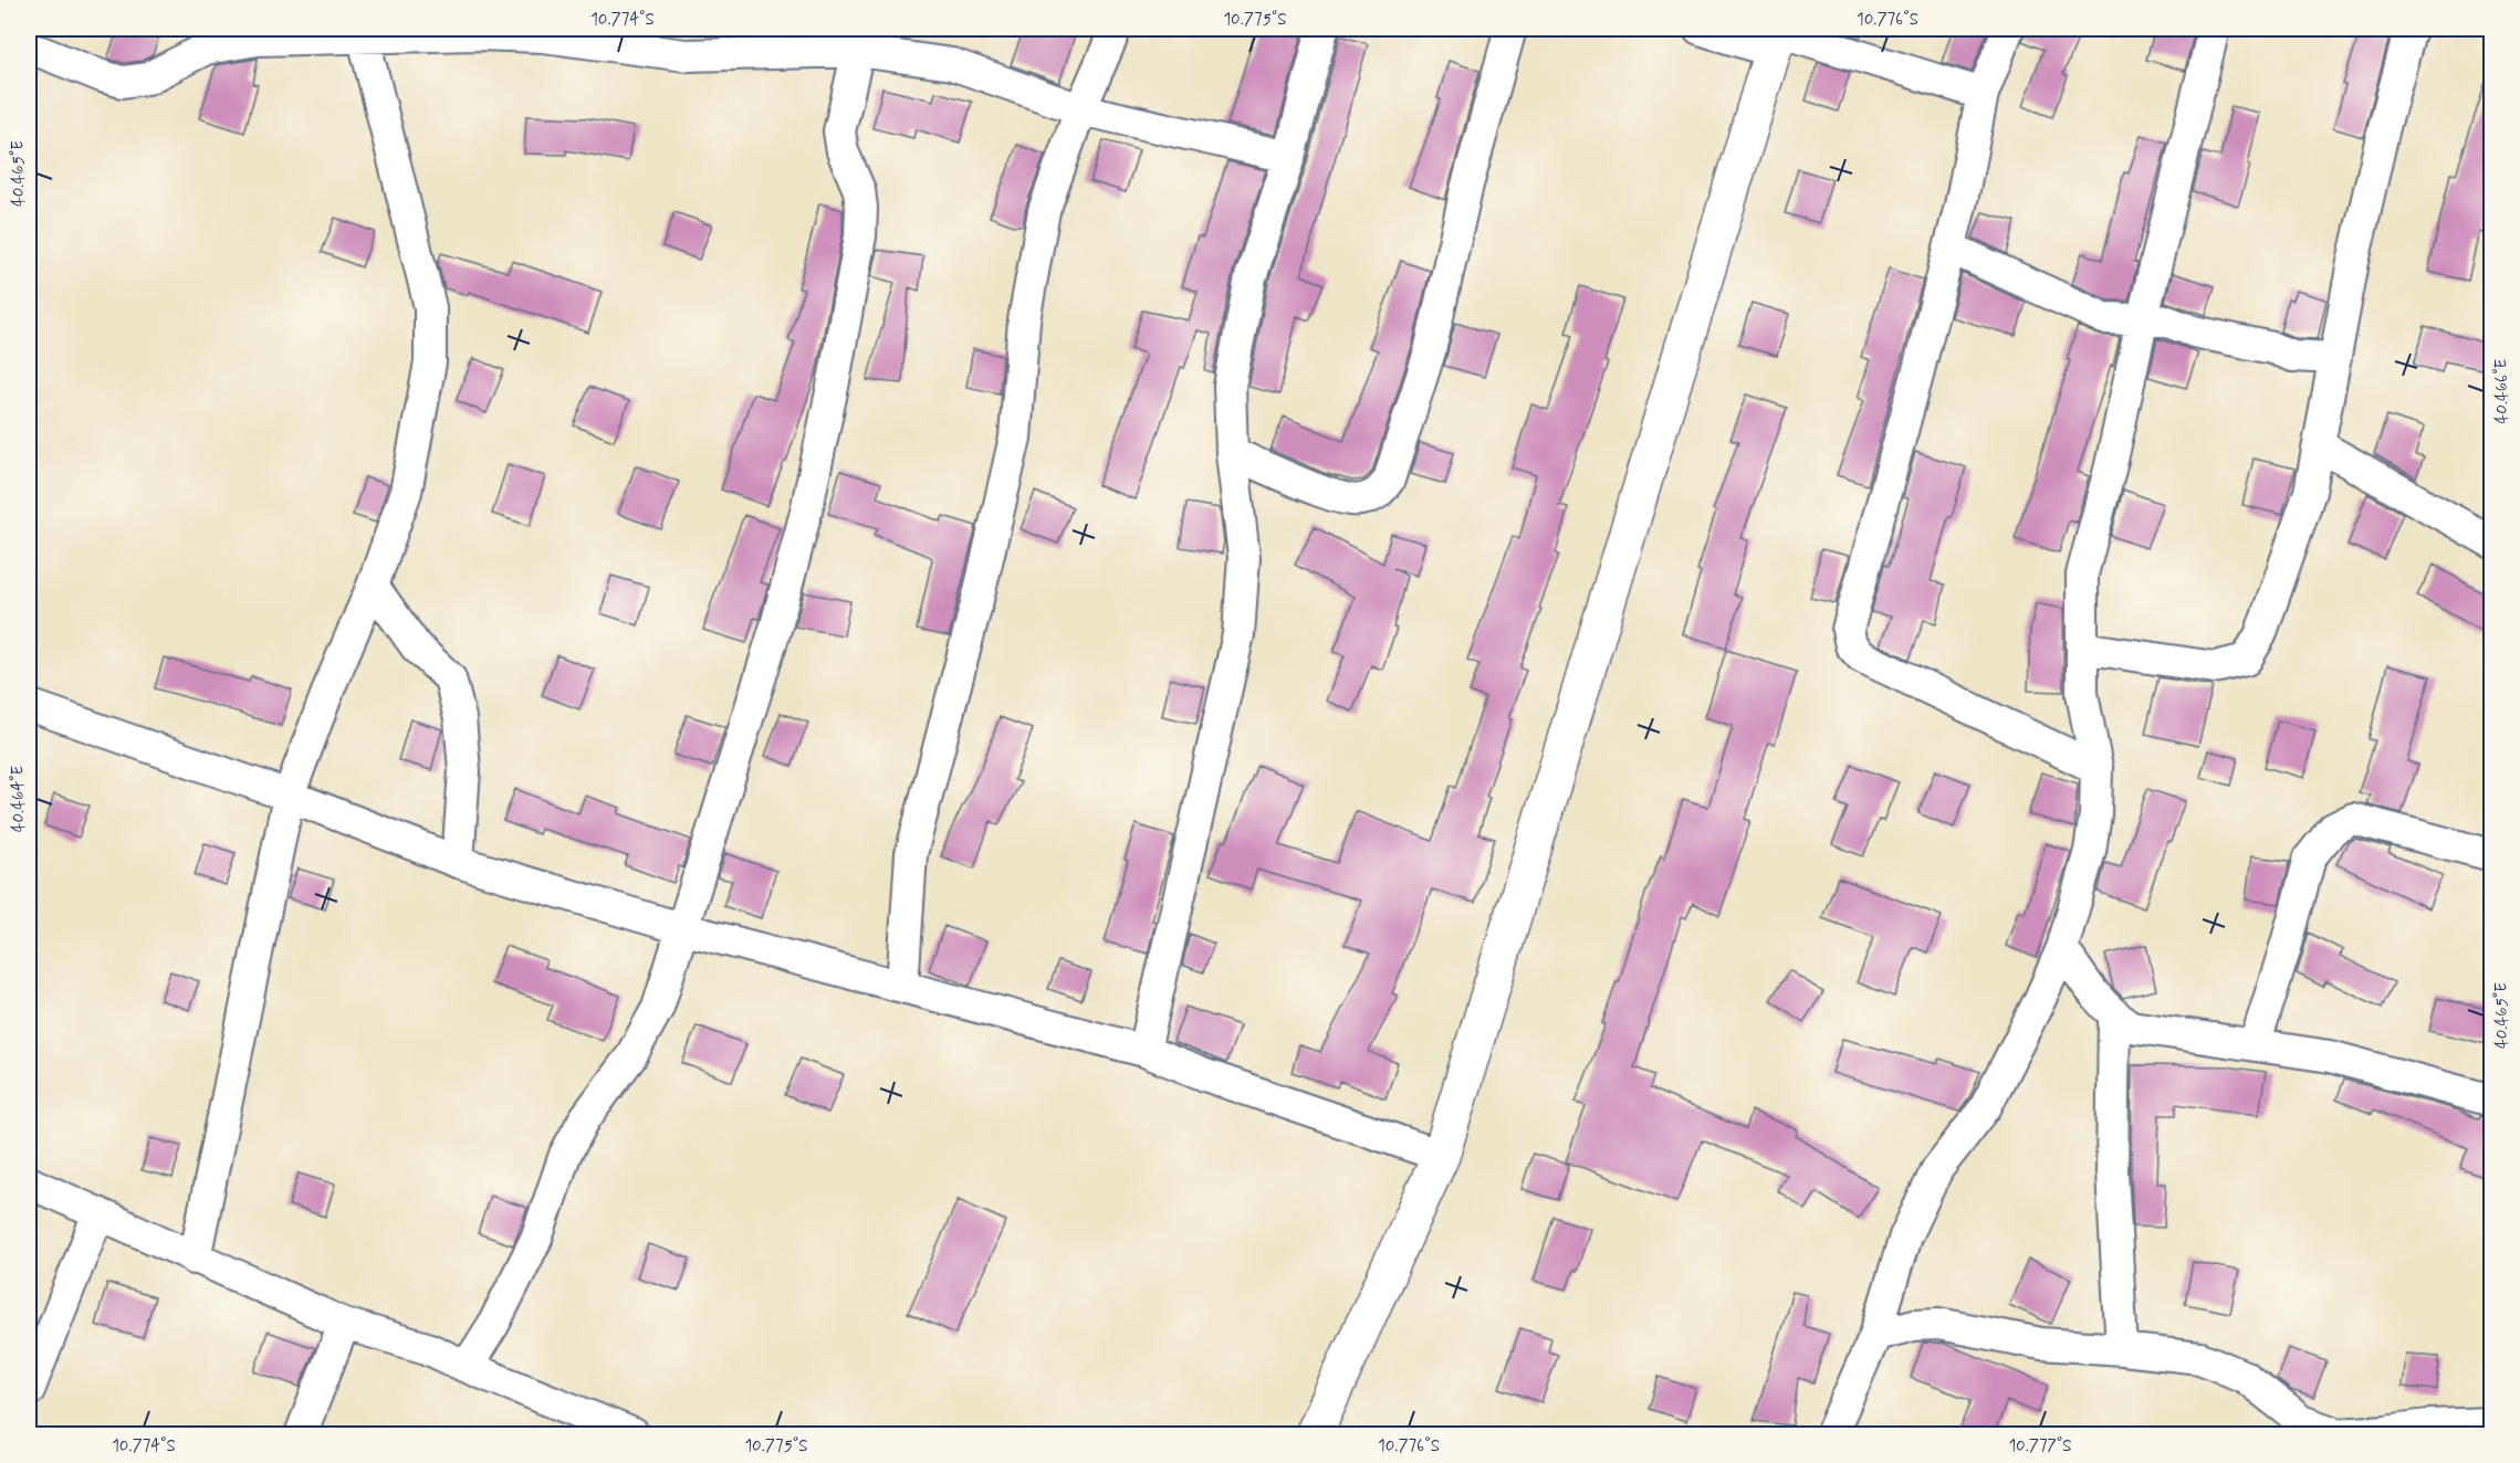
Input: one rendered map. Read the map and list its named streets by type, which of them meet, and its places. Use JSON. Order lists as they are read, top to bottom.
{
  "coordinates": [
    "10.774°S",
    "10.775°S",
    "10.776°S",
    "40.465°E",
    "40.466°E",
    "40.464°E",
    "10.777°S"
  ]
}
